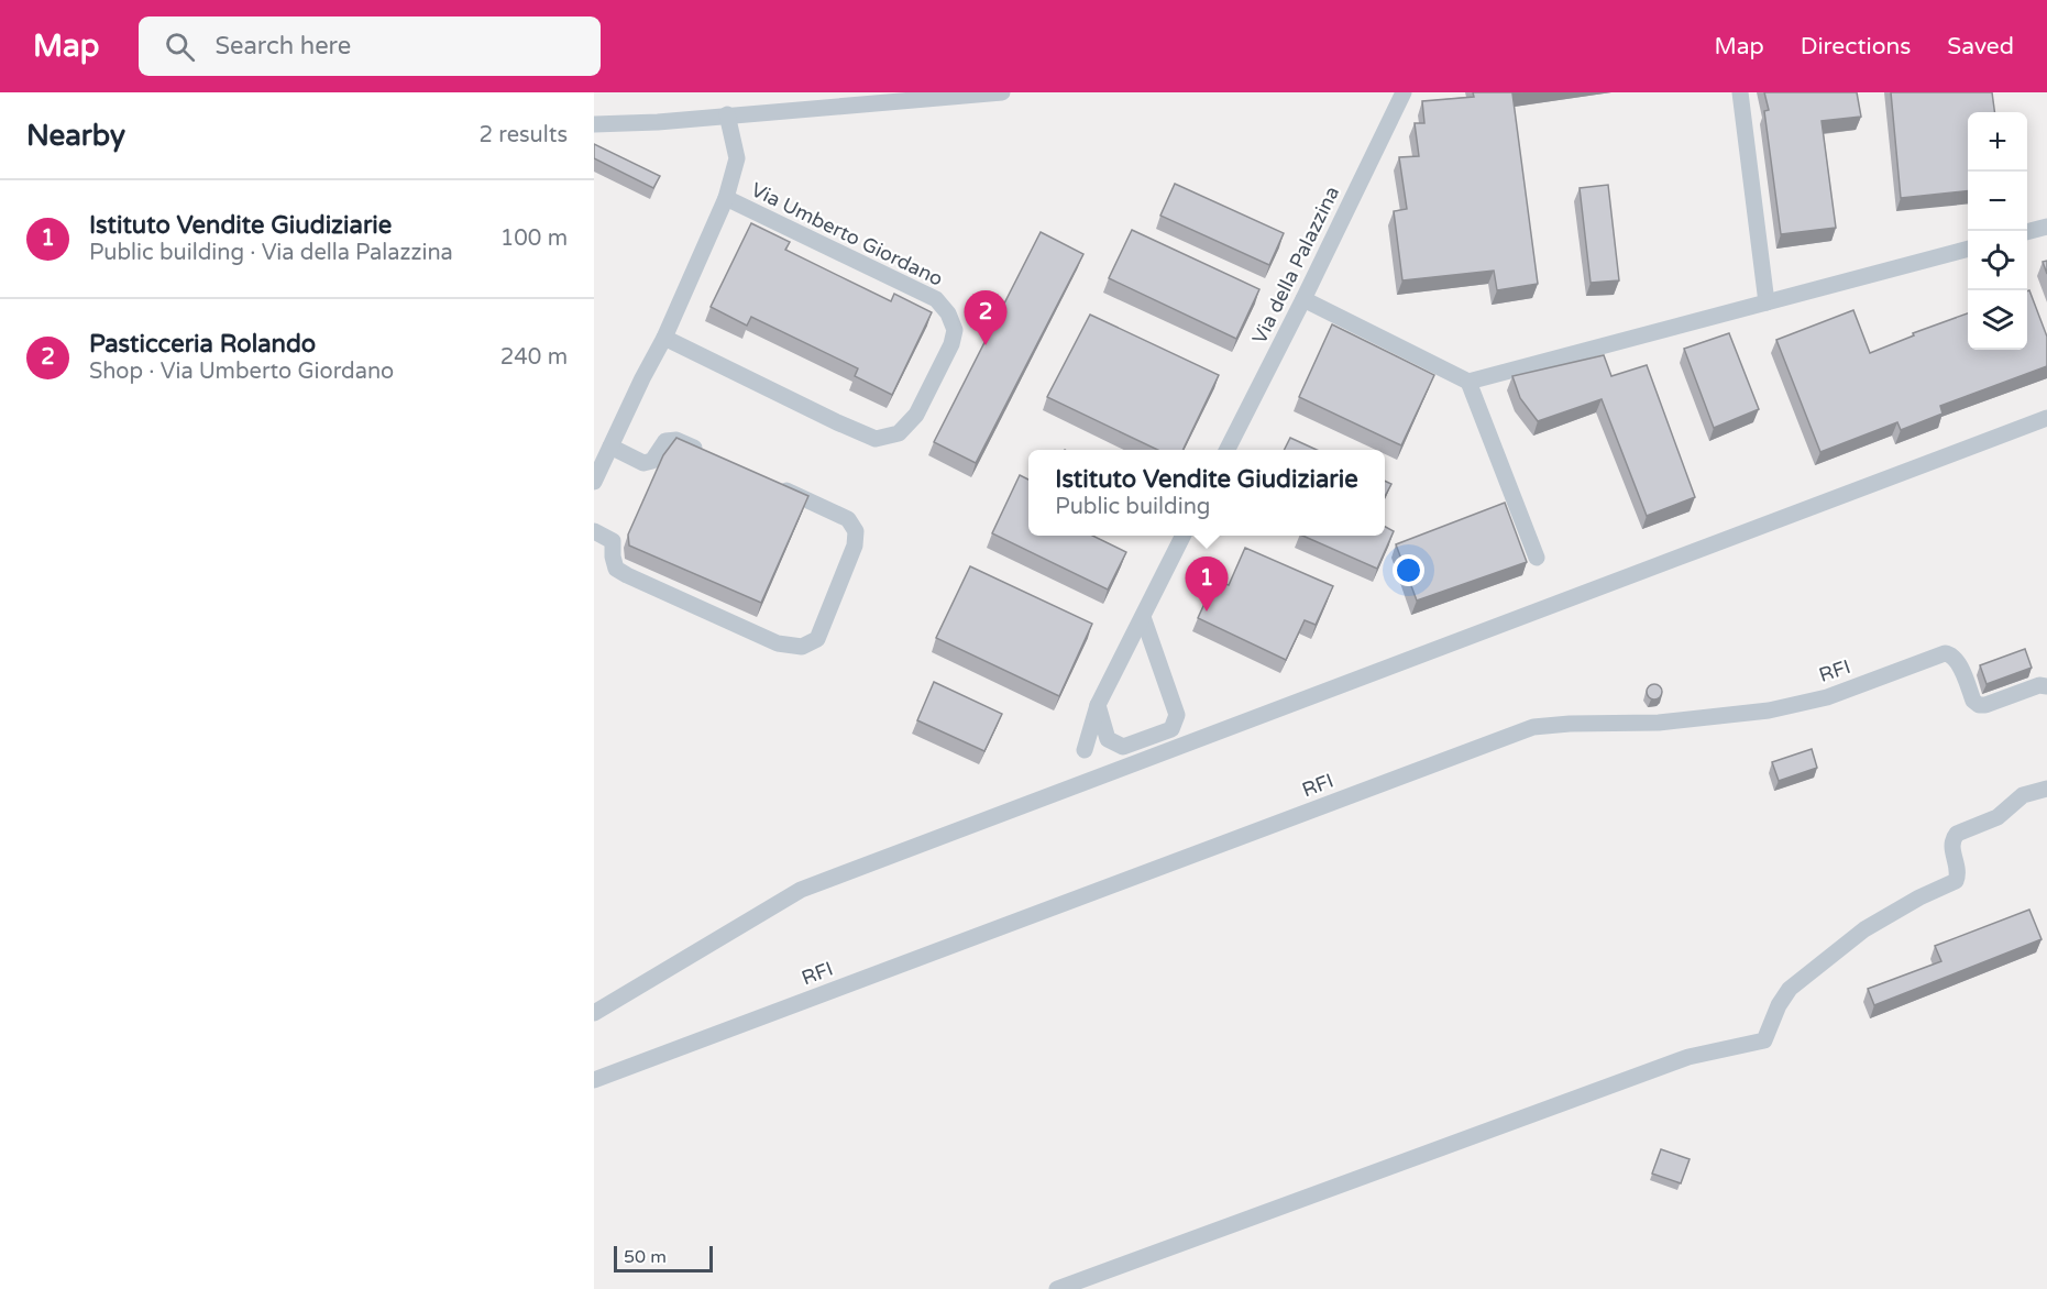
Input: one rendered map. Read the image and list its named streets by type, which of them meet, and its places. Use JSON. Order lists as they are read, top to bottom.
{
  "streets": {
    "street": ["Via Umberto Giordano", "Via della Palazzina", "RFI"]
  },
  "scale_bar": "50 m",
  "page": {
    "header": "Map",
    "search": "Search here",
    "nav": ["Map", "Directions", "Saved"],
    "heading": ["Nearby", "2 results"],
    "map_buttons": ["+", "−"],
    "list": [
      {
        "mark": "1",
        "name": "Istituto Vendite Giudiziarie",
        "note": "Public building · Via della Palazzina",
        "value": "100 m"
      },
      {
        "mark": "2",
        "name": "Pasticceria Rolando",
        "note": "Shop · Via Umberto Giordano",
        "value": "240 m"
      }
    ],
    "pins": ["2", "1"],
    "popup": ["Istituto Vendite Giudiziarie", "Public building"],
    "scale": "50 m"
  }
}
